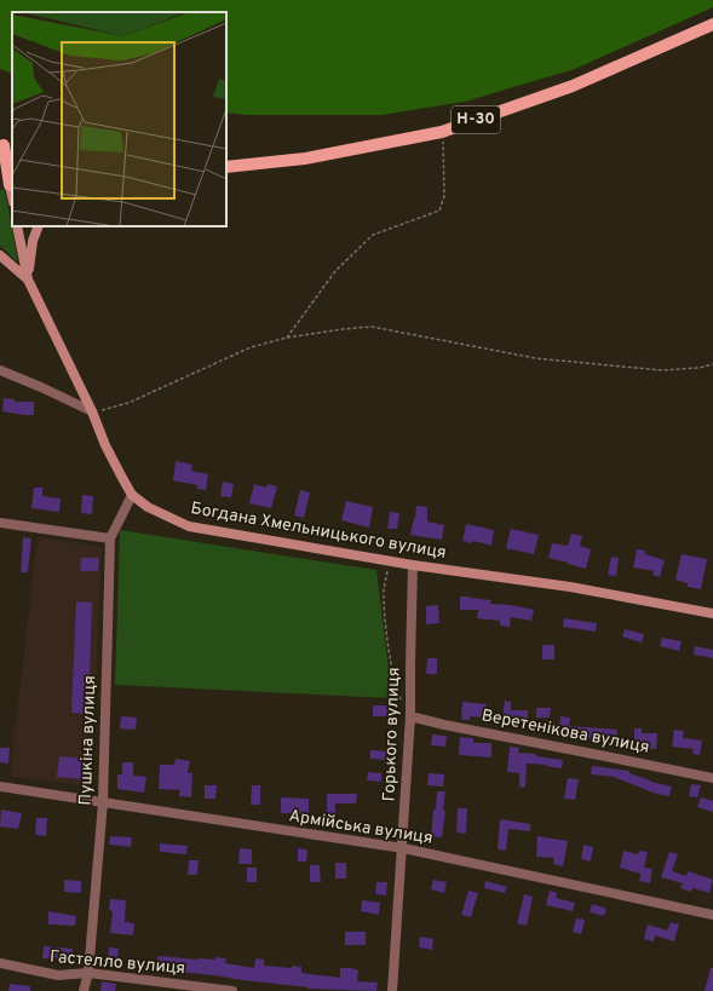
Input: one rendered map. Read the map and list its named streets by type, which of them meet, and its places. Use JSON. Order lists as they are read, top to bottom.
{
  "streets": {
    "main road": ["Н-30"],
    "street": [
      "Богдана Хмельницького вулиця",
      "Веретенікова вулиця",
      "Горького вулиця",
      "Пушкіна вулиця",
      "Армійська вулиця",
      "Гастелло вулиця"
    ]
  },
  "crossings": [
    ["Богдана Хмельницького вулиця", "Горького вулиця"],
    ["Богдана Хмельницького вулиця", "Пушкіна вулиця"],
    ["Веретенікова вулиця", "Горького вулиця"],
    ["Горького вулиця", "Армійська вулиця"],
    ["Пушкіна вулиця", "Армійська вулиця"],
    ["Пушкіна вулиця", "Гастелло вулиця"]
  ]
}
